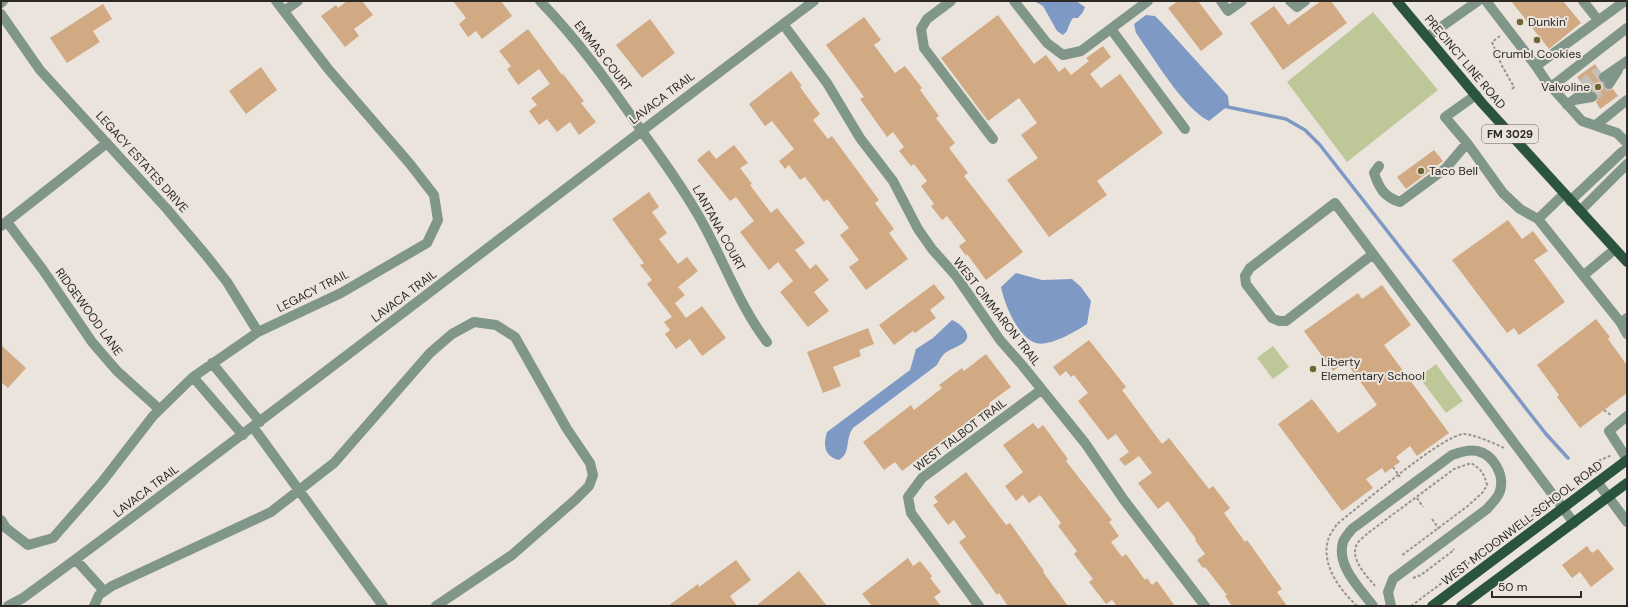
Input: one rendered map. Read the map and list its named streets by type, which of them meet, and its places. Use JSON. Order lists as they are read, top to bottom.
{
  "streets": {
    "main road": ["PRECINCT LINE ROAD", "FM 3029", "WEST MCDONWELL SCHOOL ROAD"],
    "street": [
      "EMMAS COURT",
      "LAVACA TRAIL",
      "LEGACY ESTATES DRIVE",
      "LANTANA COURT",
      "LEGACY TRAIL",
      "RIDGEWOOD LANE",
      "WEST CIMMARON TRAIL",
      "WEST TALBOT TRAIL"
    ]
  },
  "crossings": [
    ["EMMAS COURT", "LAVACA TRAIL"],
    ["EMMAS COURT", "LANTANA COURT"],
    ["LAVACA TRAIL", "LANTANA COURT"],
    ["LAVACA TRAIL", "WEST CIMMARON TRAIL"],
    ["LEGACY ESTATES DRIVE", "LEGACY TRAIL"],
    ["LEGACY TRAIL", "RIDGEWOOD LANE"],
    ["WEST CIMMARON TRAIL", "WEST TALBOT TRAIL"]
  ],
  "places": [
    "Dunkin'",
    "Crumbl Cookies",
    "Valvoline",
    "Taco Bell",
    "Liberty Elementary School"
  ],
  "scale_bar": "50 m"
}
